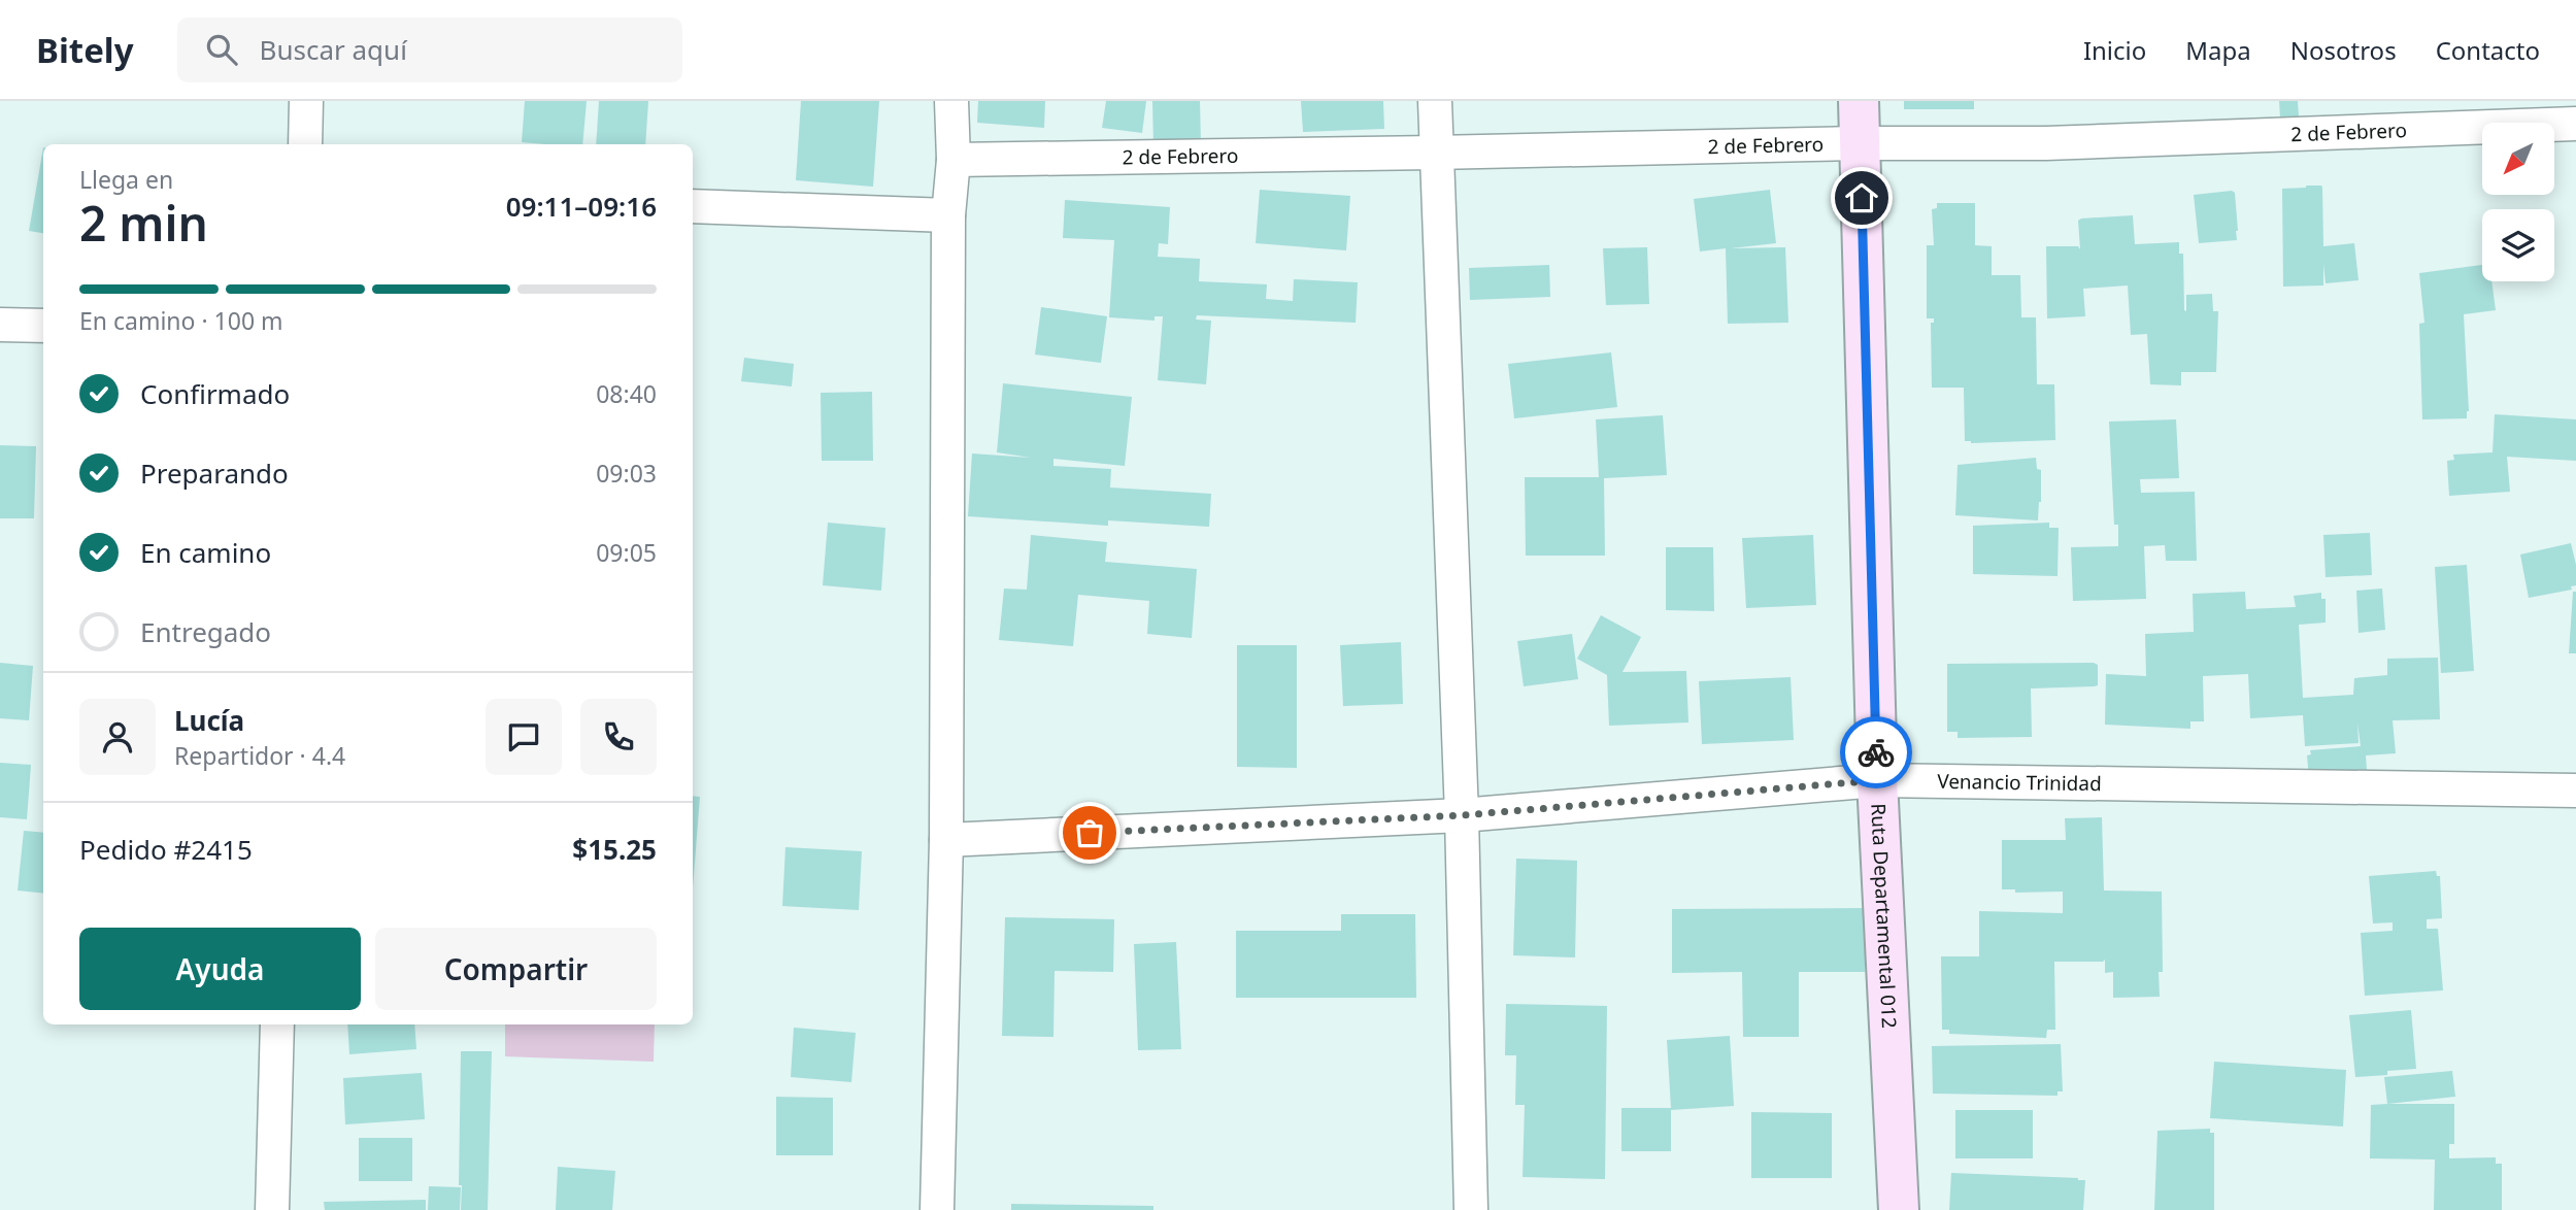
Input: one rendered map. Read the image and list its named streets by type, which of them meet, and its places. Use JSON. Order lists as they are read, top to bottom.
{
  "streets": {
    "main road": ["Ruta Departamental 012"],
    "street": ["2 de Febrero", "Venancio Trinidad"]
  },
  "crossings": [
    ["2 de Febrero", "Ruta Departamental 012"],
    ["Venancio Trinidad", "Ruta Departamental 012"]
  ],
  "north": "bottom left",
  "page": {
    "header": "Bitely",
    "search": "Buscar aquí",
    "nav": [
      "Inicio",
      "Mapa",
      "Nosotros",
      "Contacto"
    ],
    "heading": ["2 min", "Llega en", "09:11–09:16"],
    "panel": [
      "Lucía",
      "Repartidor · 4.4",
      "Pedido #2415",
      "$15.25"
    ],
    "bar": "En camino · 100 m",
    "list": [
      ["Confirmado", "08:40"],
      ["Preparando", "09:03"],
      ["En camino", "09:05"],
      "Entregado"
    ],
    "buttons": ["Ayuda", "Compartir"]
  }
}
